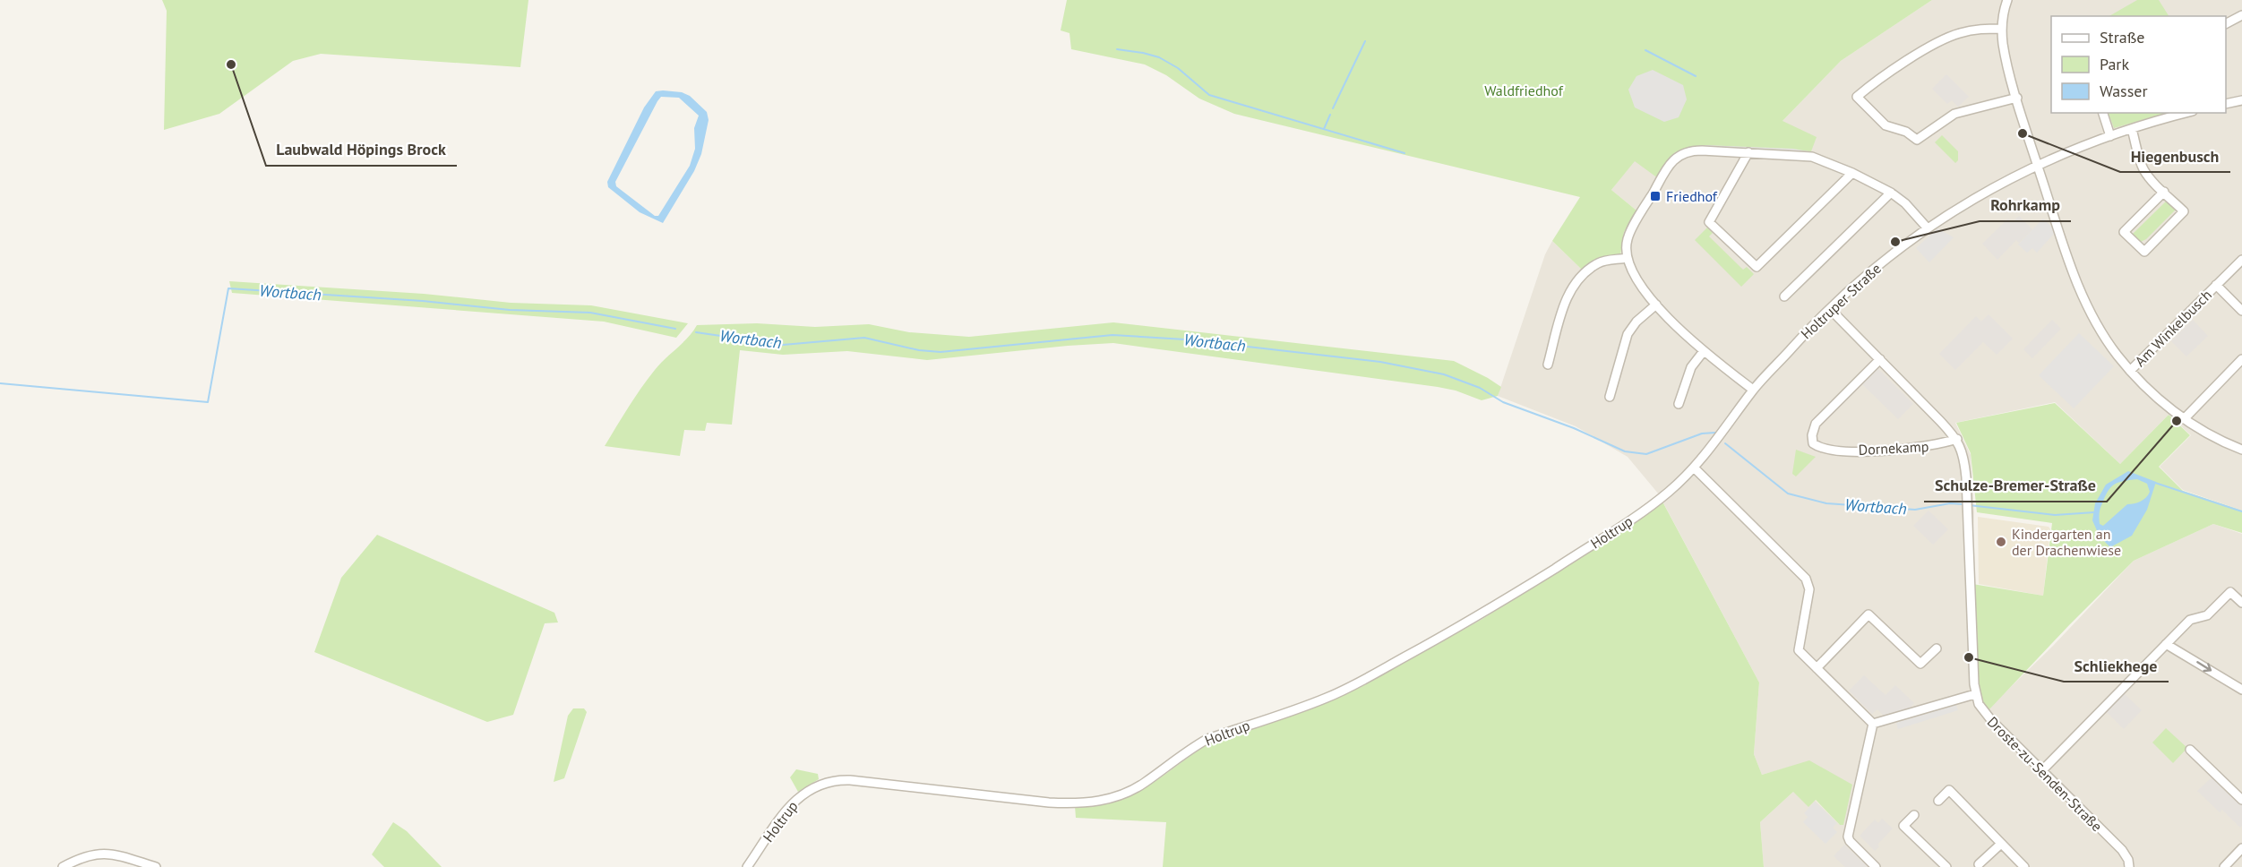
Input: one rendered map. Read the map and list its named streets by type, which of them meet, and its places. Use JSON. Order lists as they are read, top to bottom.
{
  "streets": {
    "street": [
      "Holtruper Straße",
      "Am Winkelbusch",
      "Dornekamp",
      "Holtrup",
      "Droste-zu-Senden-Straße"
    ]
  },
  "crossings": [
    ["Holtruper Straße", "Holtrup"],
    ["Holtruper Straße", "Droste-zu-Senden-Straße"],
    ["Dornekamp", "Droste-zu-Senden-Straße"]
  ],
  "water": ["Wortbach"],
  "parks": ["Waldfriedhof"],
  "places": {
    "other": [
      "Laubwald Höpings Brock",
      "Hiegenbusch",
      "Rohrkamp",
      "Schulze-Bremer-Straße",
      "Kindergarten an der Drachenwiese",
      "Schliekhege"
    ],
    "transit": ["Friedhof"]
  },
  "legend": ["Straße", "Park", "Wasser"]
}
